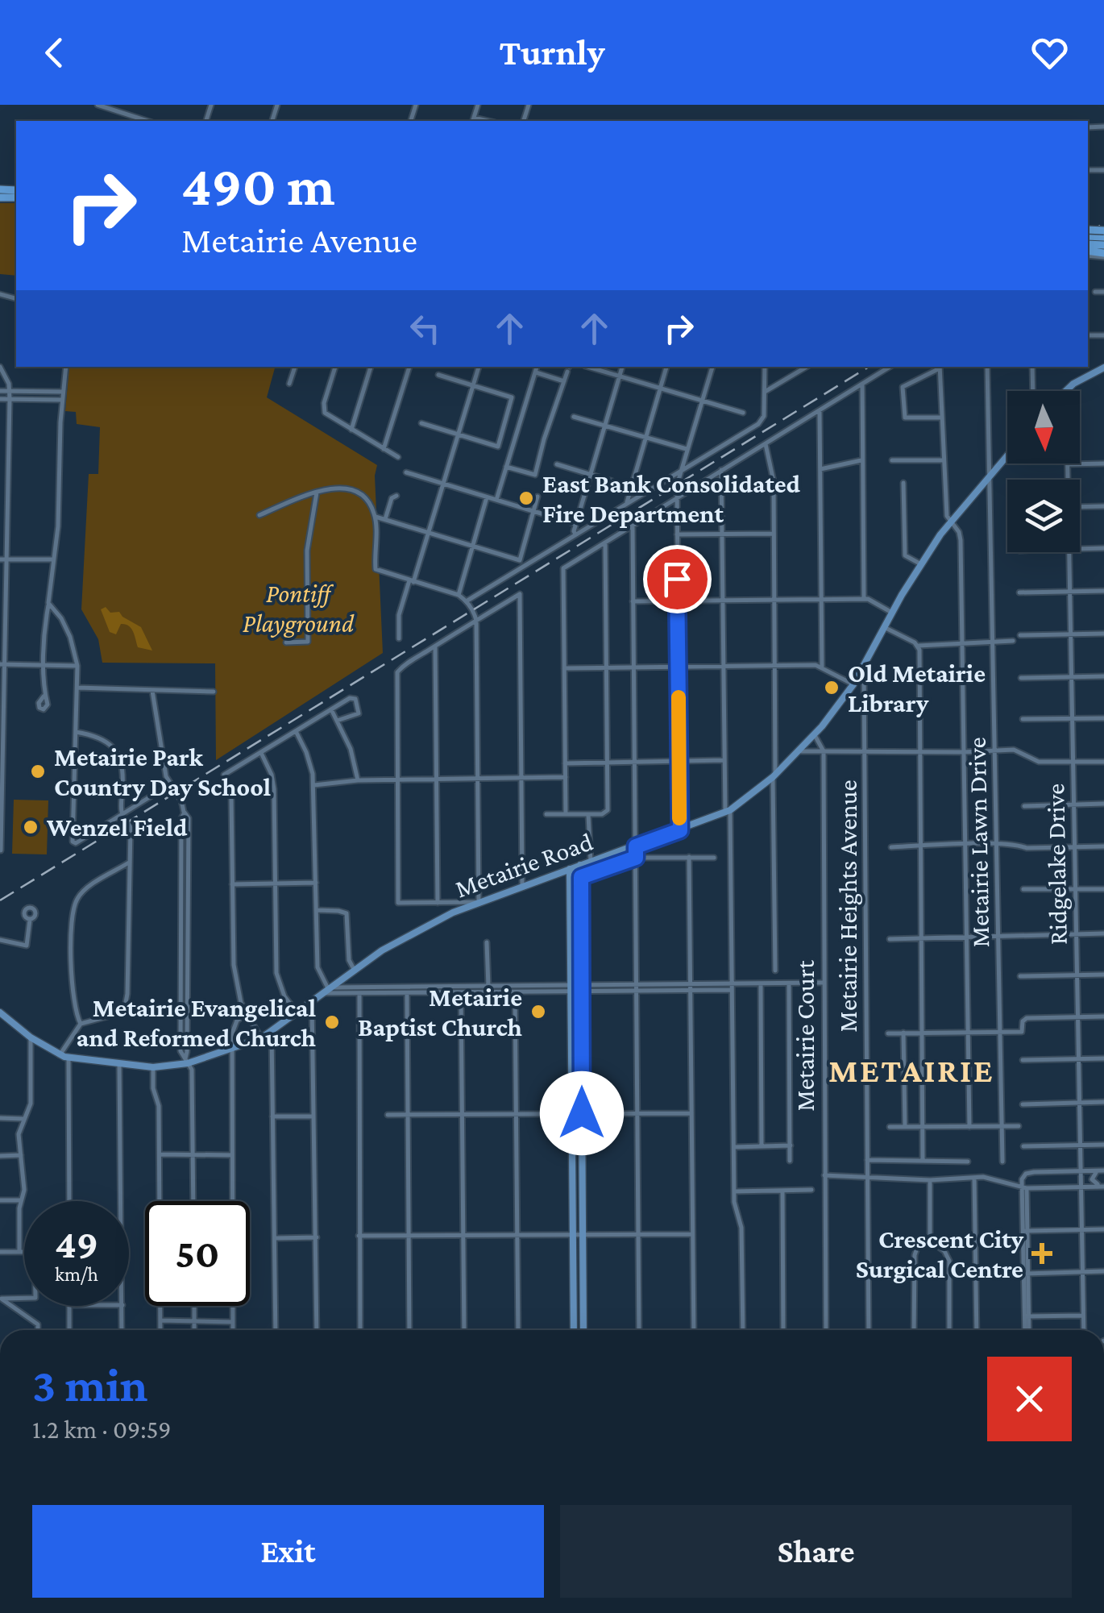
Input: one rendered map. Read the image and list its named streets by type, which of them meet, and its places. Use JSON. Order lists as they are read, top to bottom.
{
  "streets": {
    "main road": ["Metairie Road"],
    "street": [
      "Metairie Lawn Drive",
      "Ridgelake Drive",
      "Metairie Heights Avenue",
      "Metairie Court"
    ]
  },
  "crossings": [
    ["Metairie Lawn Drive", "Metairie Road"],
    ["Metairie Road", "Metairie Heights Avenue"],
    ["Metairie Road", "Metairie Court"]
  ],
  "districts": ["METAIRIE"],
  "parks": ["Pontiff Playground"],
  "places": {
    "other": [
      "East Bank Consolidated Fire Department",
      "Old Metairie Library",
      "Metairie Park Country Day School",
      "Wenzel Field",
      "Metairie Baptist Church",
      "Metairie Evangelical and Reformed Church"
    ],
    "health": ["Crescent City Surgical Centre"]
  },
  "north": "bottom",
  "page": {
    "header": "Turnly",
    "turn": ["490 m", "Metairie Avenue"],
    "speed": "49 km/h",
    "limit": "50",
    "heading": ["3 min", "1.2 km · 09:59"],
    "buttons": ["Exit", "Share"]
  }
}
